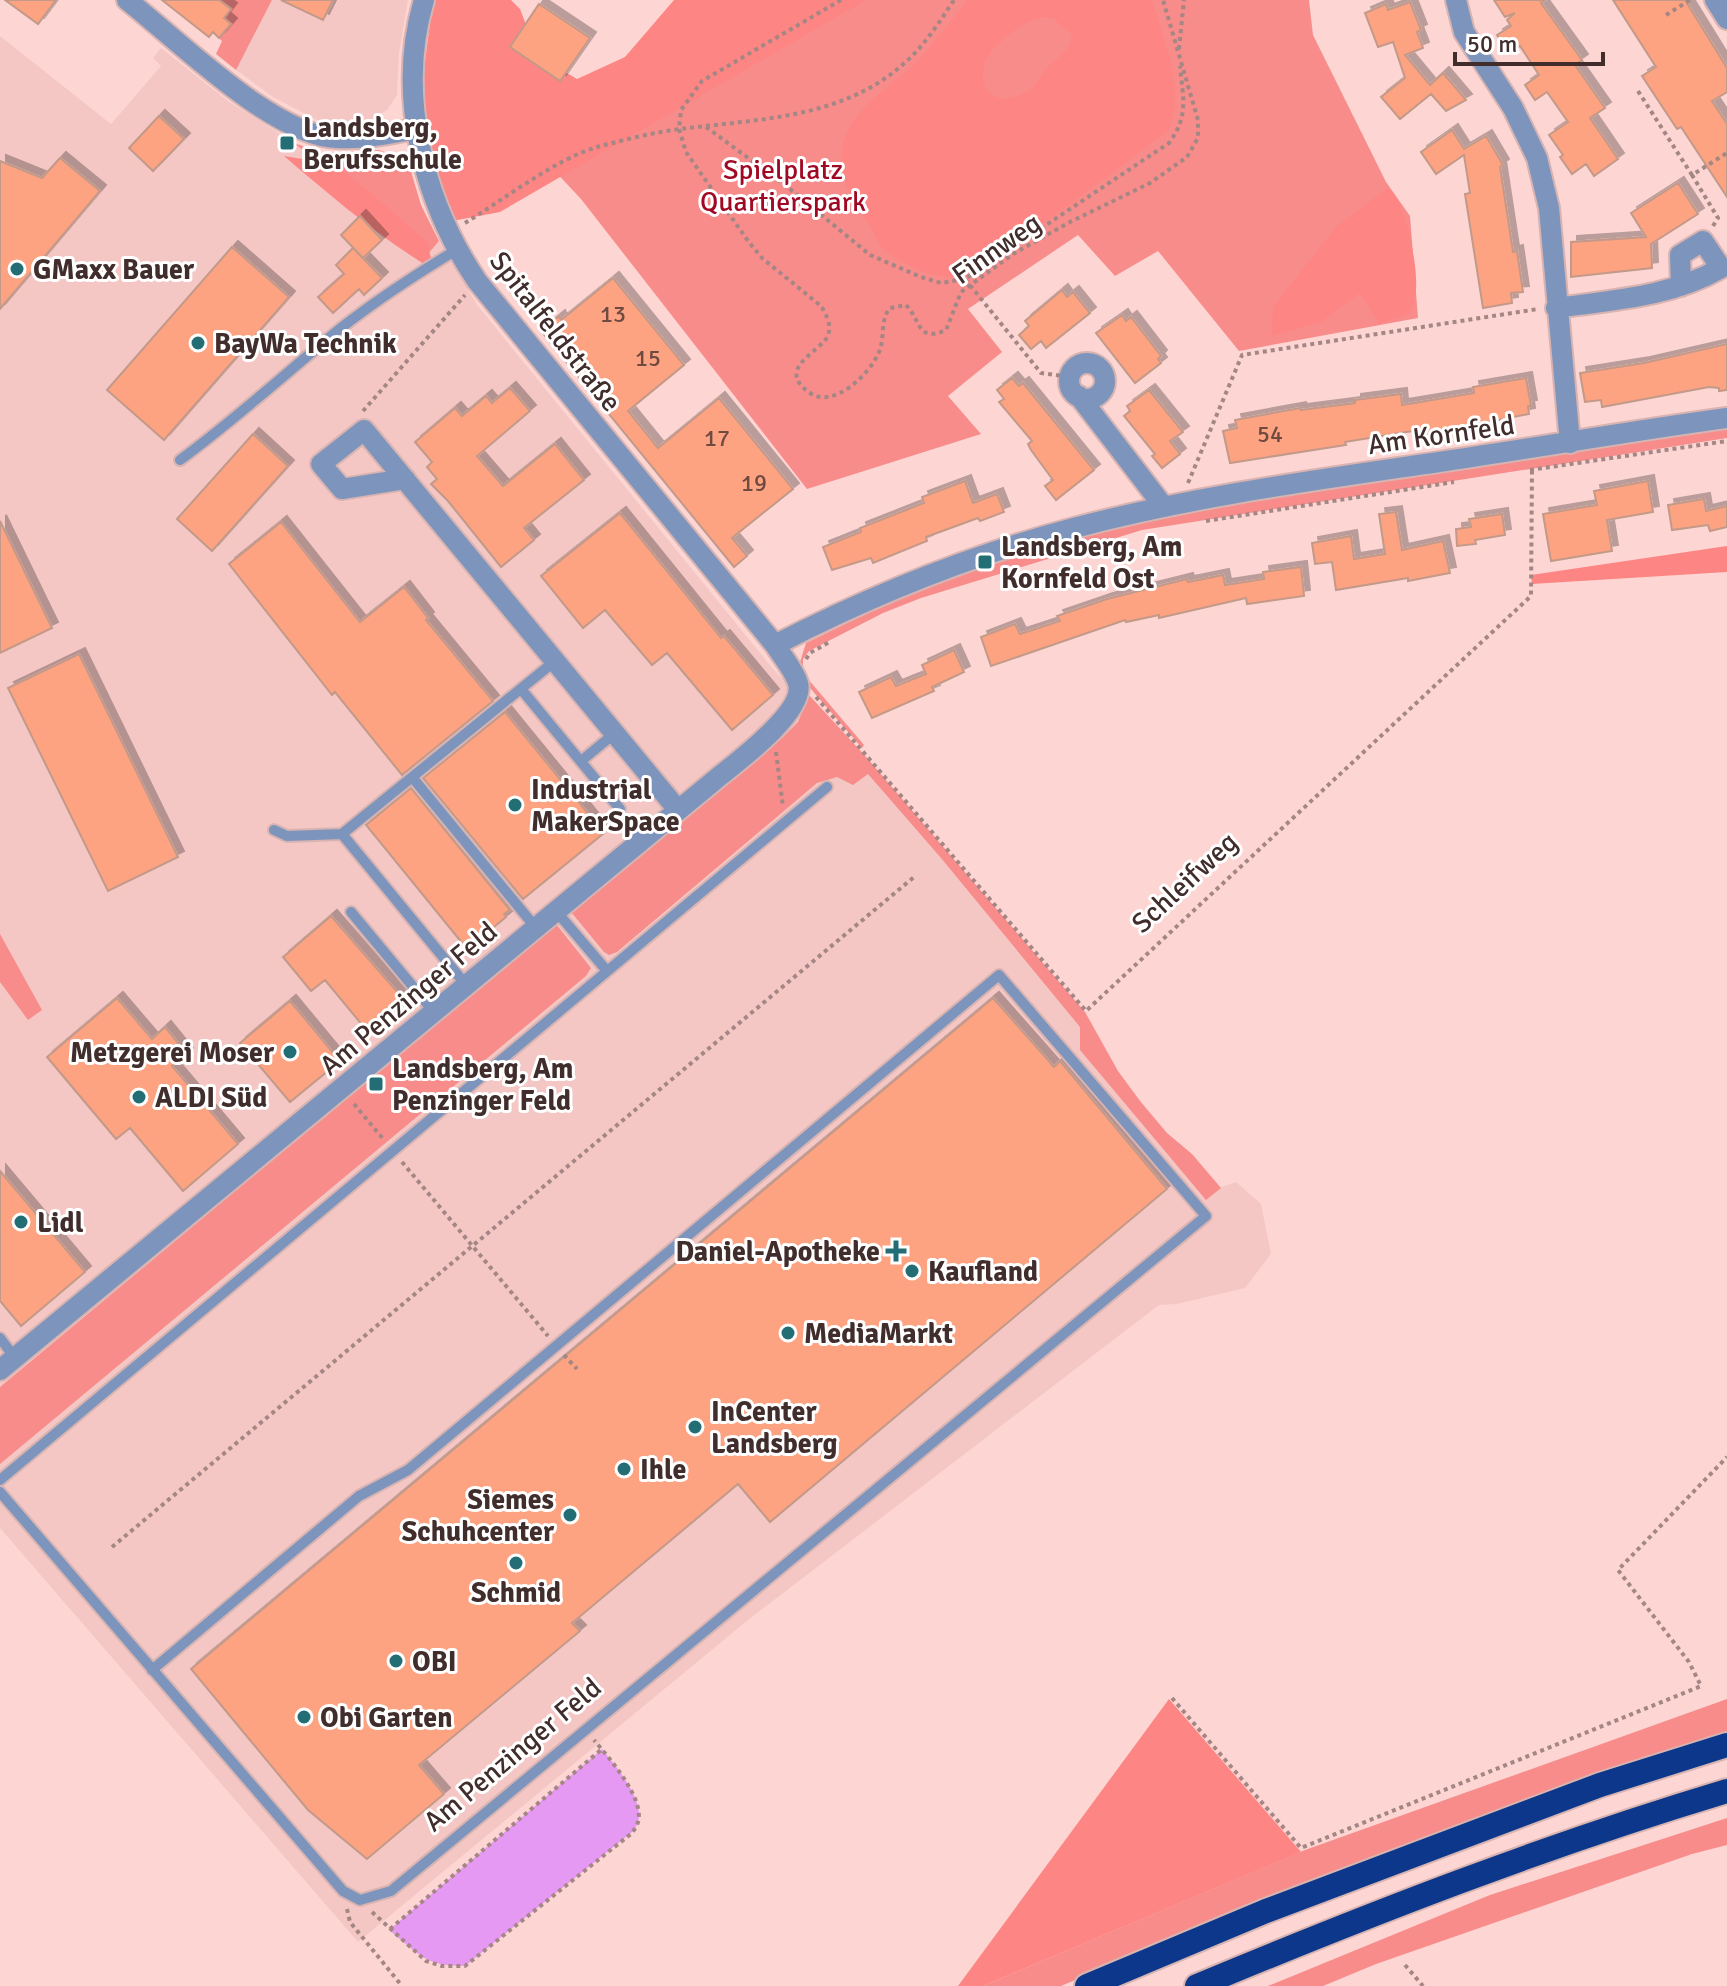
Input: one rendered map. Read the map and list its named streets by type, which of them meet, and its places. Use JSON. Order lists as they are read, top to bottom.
{
  "streets": {
    "street": ["Spitalfeldstraße", "Am Kornfeld", "Am Penzinger Feld"],
    "path": ["Finnweg", "Schleifweg"]
  },
  "crossings": [
    ["Spitalfeldstraße", "Am Kornfeld"],
    ["Am Kornfeld", "Schleifweg"],
    ["Schleifweg", "Am Penzinger Feld"]
  ],
  "parks": ["Spielplatz Quartierspark"],
  "places": {
    "transit": ["Landsberg, Berufsschule", "Landsberg, Am Kornfeld Ost", "Landsberg, Am Penzinger Feld"],
    "other": [
      "GMaxx Bauer",
      "BayWa Technik",
      "Industrial MakerSpace",
      "Metzgerei Moser",
      "ALDI Süd",
      "Lidl",
      "Kaufland",
      "MediaMarkt",
      "InCenter Landsberg",
      "Ihle",
      "Siemes Schuhcenter",
      "Schmid",
      "OBI",
      "Obi Garten"
    ],
    "health": ["Daniel-Apotheke"]
  },
  "house_numbers": [
    "13",
    "15",
    "54",
    "17",
    "19"
  ],
  "scale_bar": "50 m"
}
